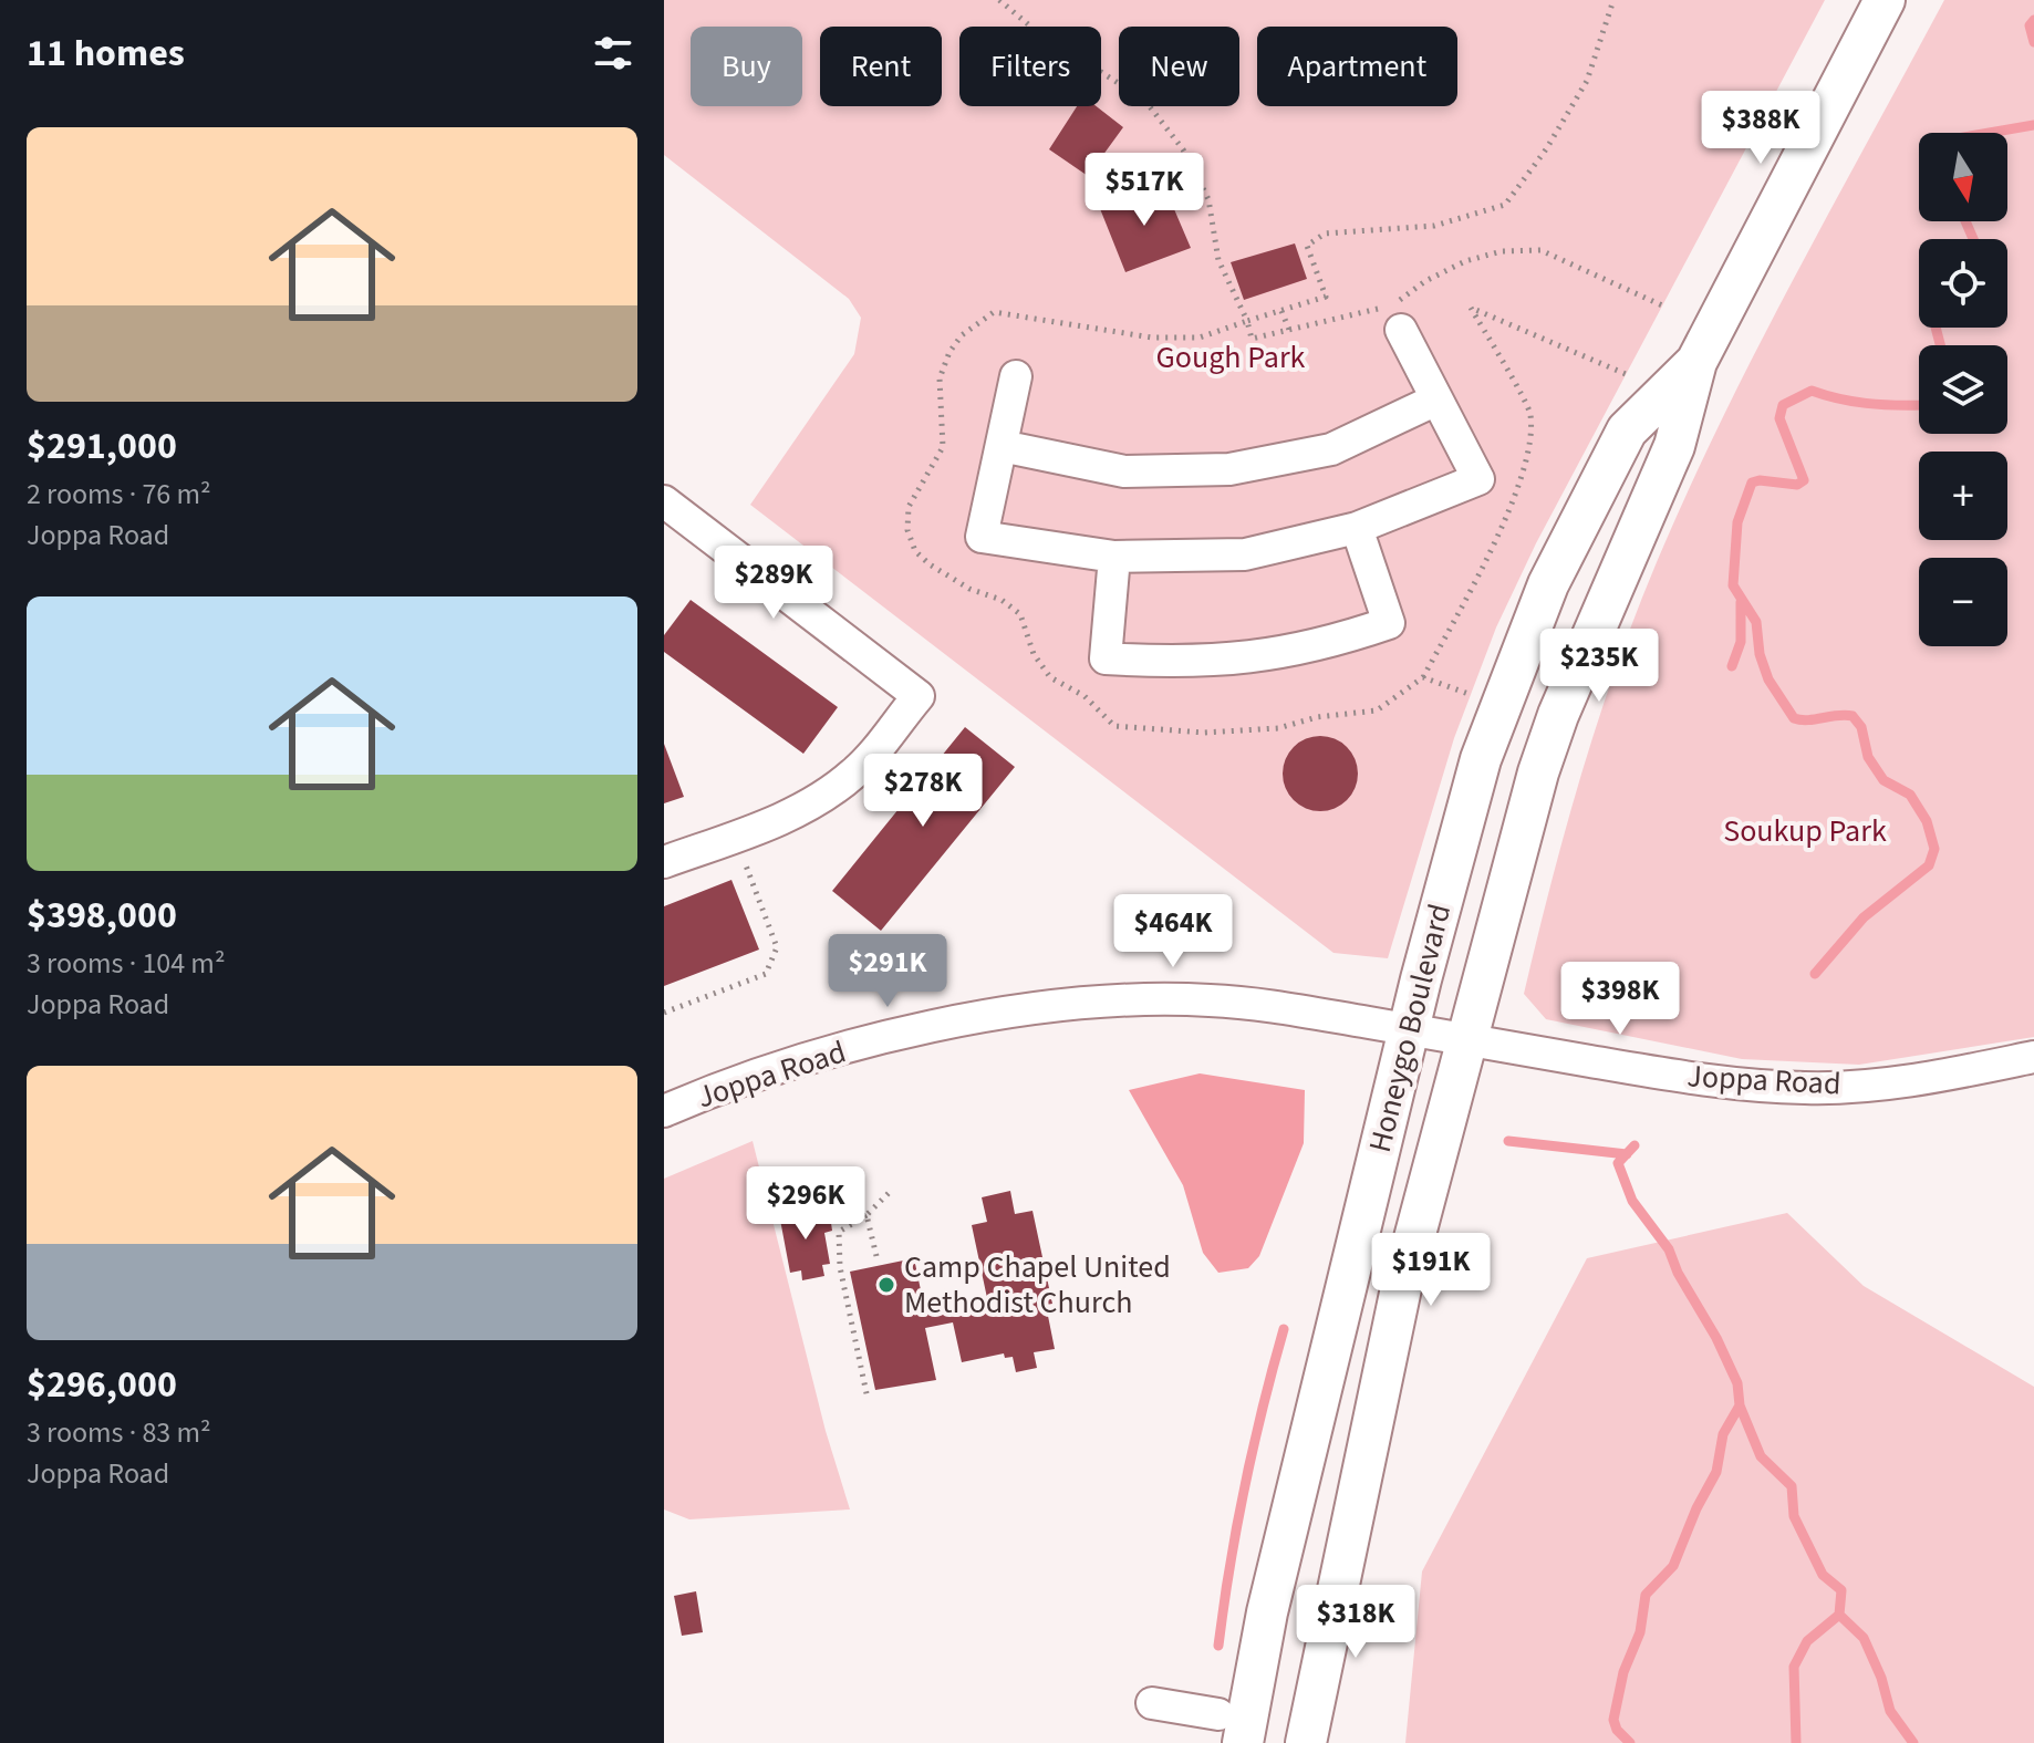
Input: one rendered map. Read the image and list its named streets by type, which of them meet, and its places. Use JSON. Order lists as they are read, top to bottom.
{
  "streets": {
    "main road": ["Honeygo Boulevard"],
    "street": ["Joppa Road"]
  },
  "crossings": [
    ["Honeygo Boulevard", "Joppa Road"]
  ],
  "parks": ["Gough Park", "Soukup Park"],
  "places": ["Camp Chapel United Methodist Church"],
  "north": "bottom",
  "page": {
    "heading": "11 homes",
    "chip": [
      "Buy",
      "Rent",
      "Filters",
      "New",
      "Apartment"
    ],
    "price": [
      "$388K",
      "$517K",
      "$289K",
      "$235K",
      "$278K",
      "$464K",
      "$291K",
      "$398K",
      "$296K",
      "$191K",
      "$318K"
    ],
    "list": [
      {
        "name": "$291,000",
        "note": "2 rooms · 76 m² · Joppa Road"
      },
      {
        "name": "$398,000",
        "note": "3 rooms · 104 m² · Joppa Road"
      },
      {
        "name": "$296,000",
        "note": "3 rooms · 83 m² · Joppa Road"
      }
    ],
    "map_buttons": ["+", "−"]
  }
}
